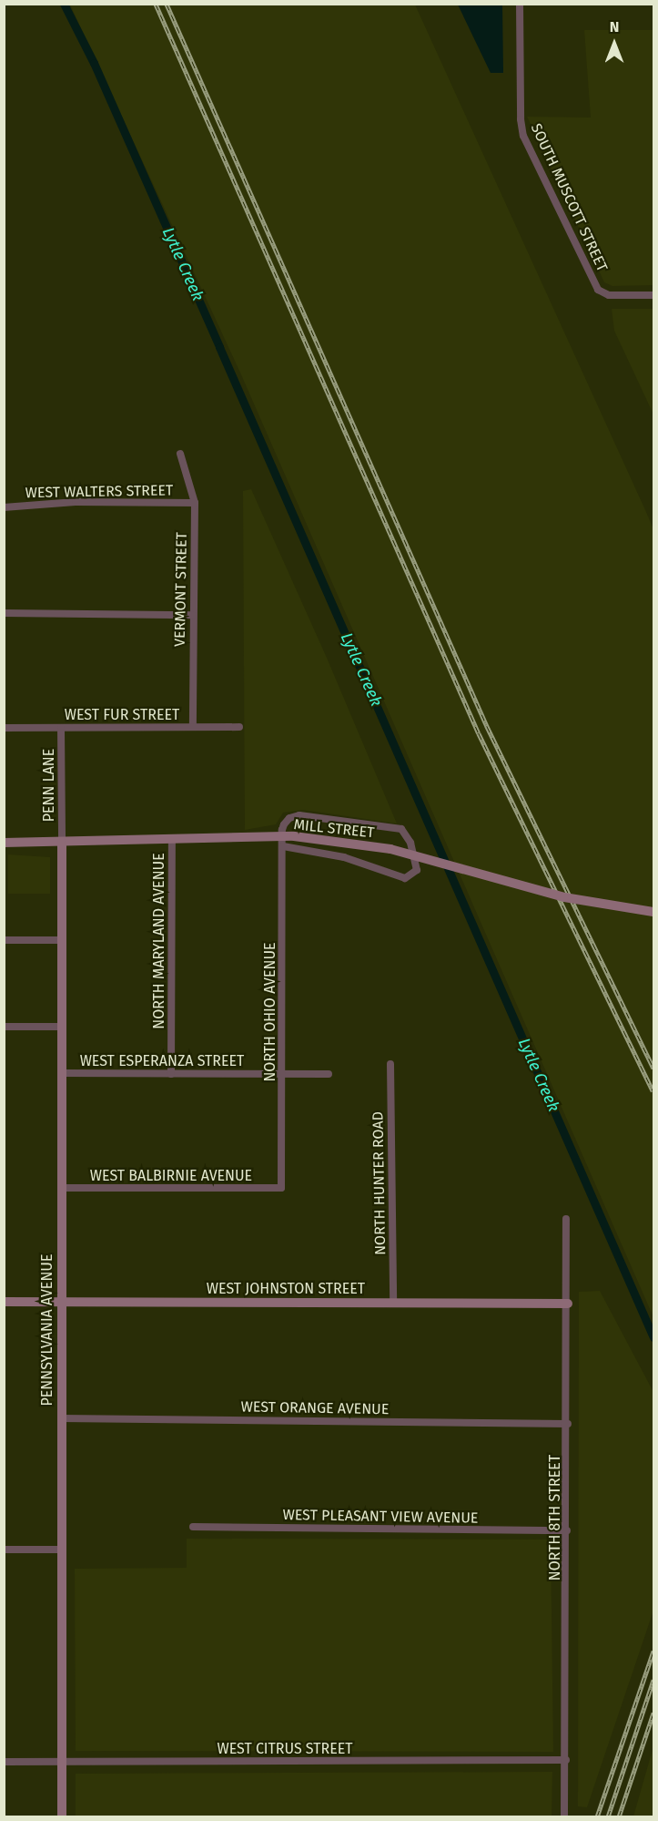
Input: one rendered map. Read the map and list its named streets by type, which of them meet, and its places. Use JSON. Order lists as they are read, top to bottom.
{
  "streets": {
    "street": [
      "SOUTH MUSCOTT STREET",
      "WEST WALTERS STREET",
      "VERMONT STREET",
      "WEST FUR STREET",
      "PENN LANE",
      "MILL STREET",
      "NORTH MARYLAND AVENUE",
      "NORTH OHIO AVENUE",
      "WEST ESPERANZA STREET",
      "WEST BALBIRNIE AVENUE",
      "NORTH HUNTER ROAD",
      "WEST JOHNSTON STREET",
      "PENNSYLVANIA AVENUE",
      "WEST ORANGE AVENUE",
      "WEST PLEASANT VIEW AVENUE",
      "NORTH 8TH STREET",
      "WEST CITRUS STREET"
    ]
  },
  "crossings": [
    ["WEST WALTERS STREET", "VERMONT STREET"],
    ["VERMONT STREET", "WEST FUR STREET"],
    ["WEST FUR STREET", "PENN LANE"],
    ["PENN LANE", "MILL STREET"],
    ["PENN LANE", "PENNSYLVANIA AVENUE"],
    ["MILL STREET", "NORTH MARYLAND AVENUE"],
    ["MILL STREET", "NORTH OHIO AVENUE"],
    ["MILL STREET", "PENNSYLVANIA AVENUE"],
    ["NORTH MARYLAND AVENUE", "WEST ESPERANZA STREET"],
    ["NORTH OHIO AVENUE", "WEST ESPERANZA STREET"],
    ["NORTH OHIO AVENUE", "WEST BALBIRNIE AVENUE"],
    ["WEST ESPERANZA STREET", "PENNSYLVANIA AVENUE"],
    ["WEST BALBIRNIE AVENUE", "PENNSYLVANIA AVENUE"],
    ["NORTH HUNTER ROAD", "WEST JOHNSTON STREET"],
    ["WEST JOHNSTON STREET", "PENNSYLVANIA AVENUE"],
    ["WEST JOHNSTON STREET", "NORTH 8TH STREET"],
    ["PENNSYLVANIA AVENUE", "WEST ORANGE AVENUE"],
    ["PENNSYLVANIA AVENUE", "WEST CITRUS STREET"],
    ["WEST ORANGE AVENUE", "NORTH 8TH STREET"],
    ["WEST PLEASANT VIEW AVENUE", "NORTH 8TH STREET"],
    ["NORTH 8TH STREET", "WEST CITRUS STREET"]
  ],
  "water": ["Lytle Creek"],
  "north": "top"
}
